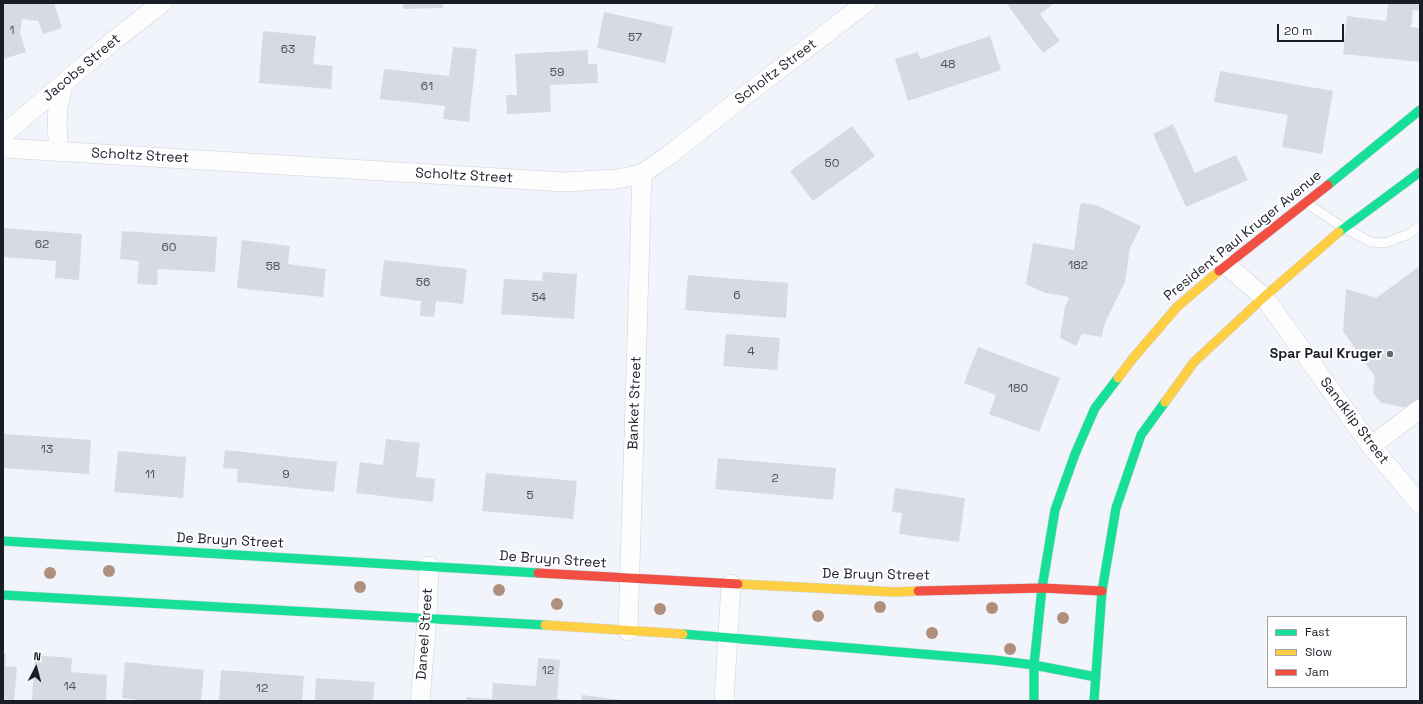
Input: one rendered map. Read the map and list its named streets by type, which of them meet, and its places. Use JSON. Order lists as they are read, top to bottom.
{
  "streets": {
    "street": [
      "Jacobs Street",
      "Scholtz Street",
      "President Paul Kruger Avenue",
      "Banket Street",
      "Sandklip Street",
      "De Bruyn Street",
      "Daneel Street"
    ]
  },
  "crossings": [
    ["Scholtz Street", "Banket Street"],
    ["President Paul Kruger Avenue", "Sandklip Street"],
    ["President Paul Kruger Avenue", "De Bruyn Street"],
    ["Banket Street", "De Bruyn Street"],
    ["De Bruyn Street", "Daneel Street"]
  ],
  "places": ["Spar Paul Kruger"],
  "house_numbers": [
    "1",
    "57",
    "63",
    "48",
    "59",
    "61",
    "50",
    "62",
    "60",
    "182",
    "58",
    "56",
    "6",
    "54",
    "4",
    "180",
    "13",
    "11",
    "9",
    "2",
    "5",
    "12",
    "14",
    "12"
  ],
  "legend": ["Fast", "Slow", "Jam"],
  "scale_bar": "20 m",
  "north": "top"
}
